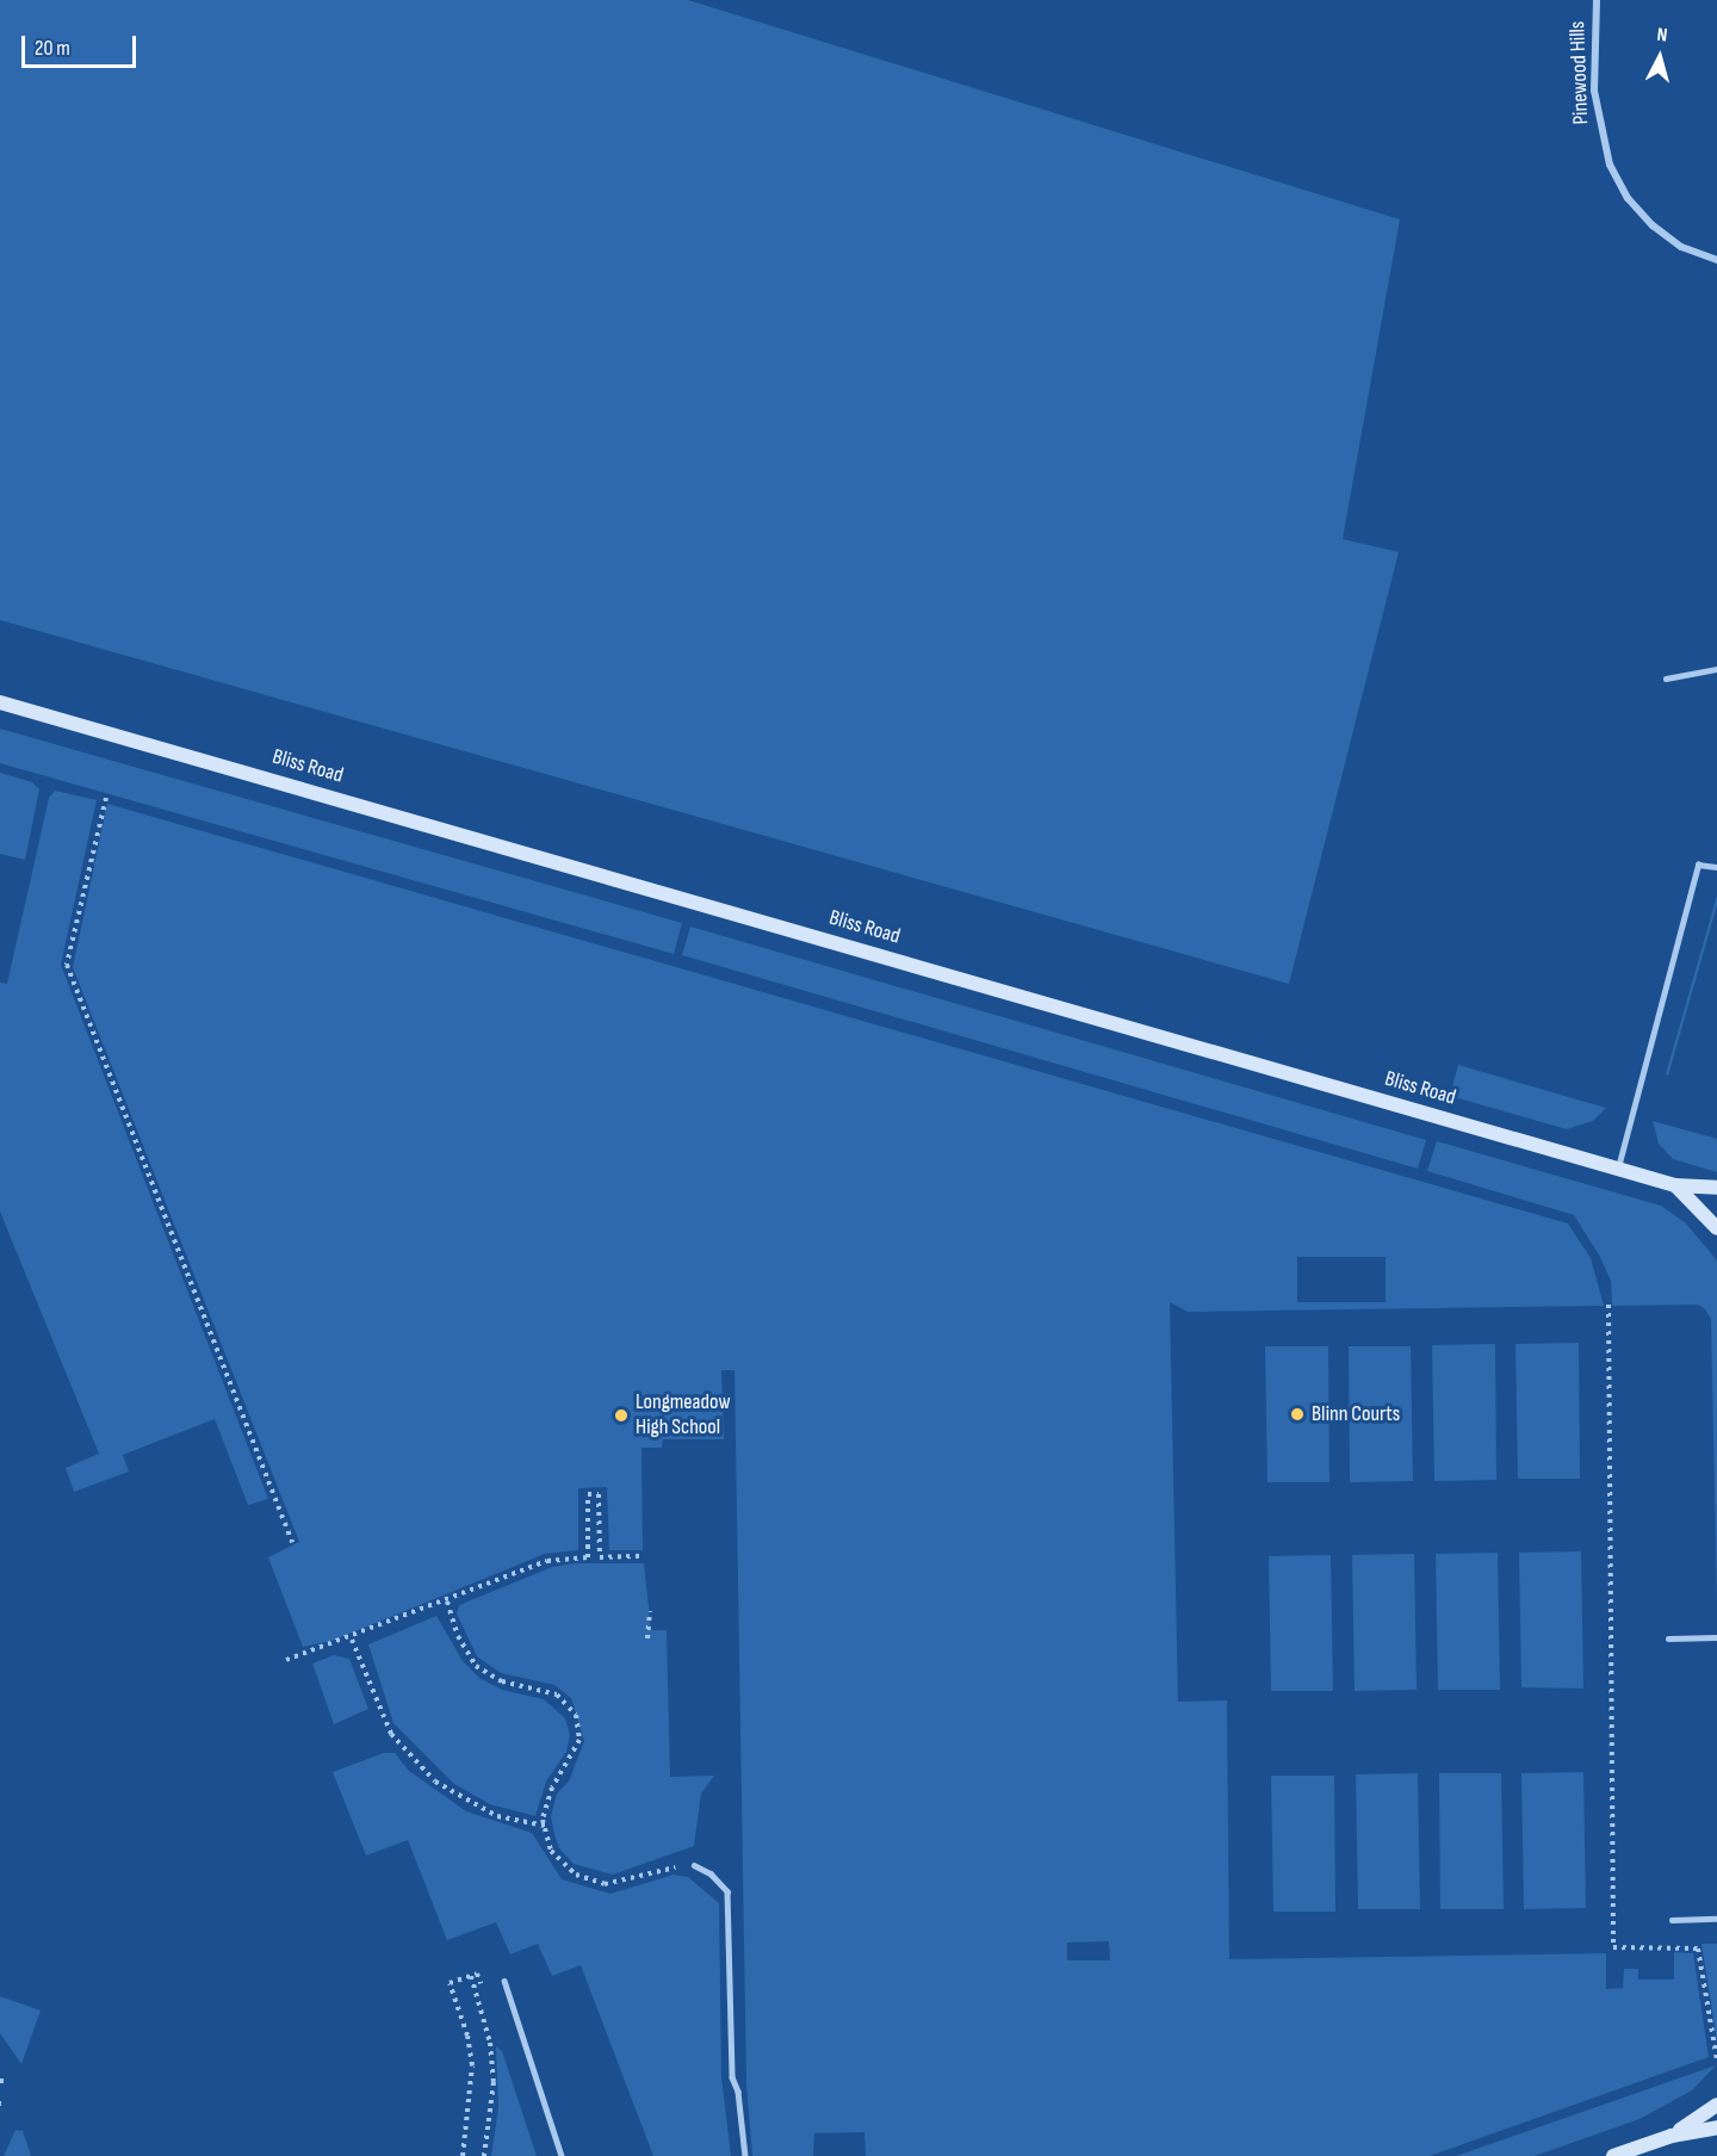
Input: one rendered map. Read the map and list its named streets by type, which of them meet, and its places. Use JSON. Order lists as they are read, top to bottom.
{
  "streets": {
    "main road": ["Bliss Road"],
    "street": ["Pinewood Hills"]
  },
  "places": ["Blinn Courts", "Longmeadow High School"],
  "scale_bar": "20 m",
  "north": "top"
}
